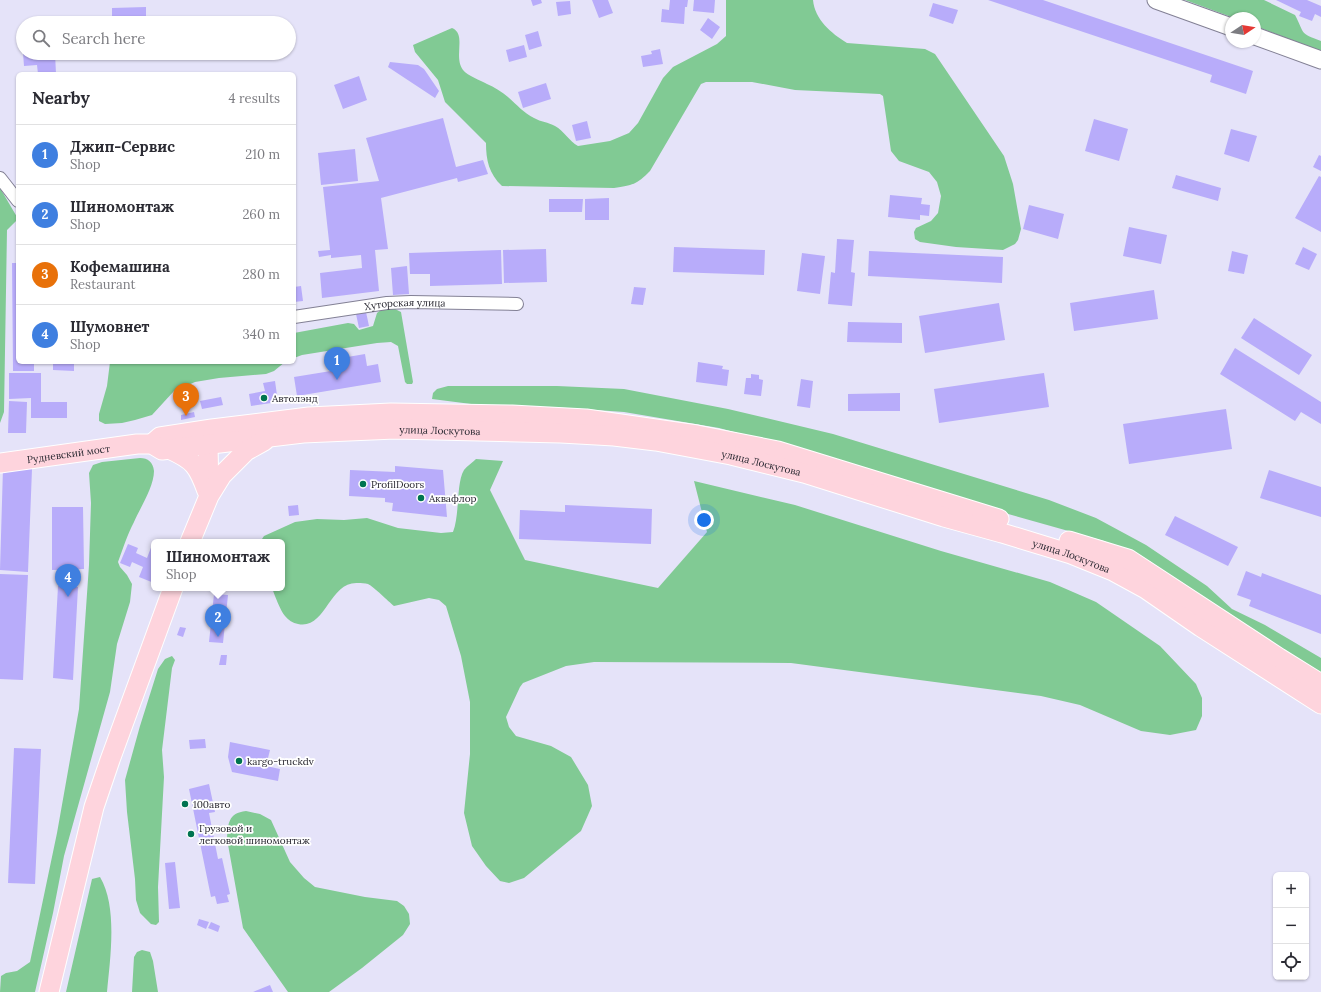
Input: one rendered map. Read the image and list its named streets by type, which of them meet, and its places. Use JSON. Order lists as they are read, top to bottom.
{
  "streets": {
    "main road": ["улица Лоскутова", "Рудневский мост"],
    "street": ["Хуторская улица"]
  },
  "crossings": [
    ["улица Лоскутова", "Рудневский мост"]
  ],
  "places": [
    "Автолэнд",
    "ProfilDoors",
    "Аквафлор",
    "kargo-truckdv",
    "100авто",
    "Грузовой и легковой шиномонтаж"
  ],
  "north": "right",
  "page": {
    "search": "Search here",
    "heading": ["Nearby", "4 results"],
    "list": [
      {
        "mark": "1",
        "name": "Джип-Сервис",
        "note": "Shop",
        "value": "210 m"
      },
      {
        "mark": "2",
        "name": "Шиномонтаж",
        "note": "Shop",
        "value": "260 m"
      },
      {
        "mark": "3",
        "name": "Кофемашина",
        "note": "Restaurant",
        "value": "280 m"
      },
      {
        "mark": "4",
        "name": "Шумовнет",
        "note": "Shop",
        "value": "340 m"
      }
    ],
    "pins": [
      "1",
      "3",
      "4",
      "2"
    ],
    "popup": ["Шиномонтаж", "Shop"],
    "map_buttons": ["+", "−"]
  }
}
